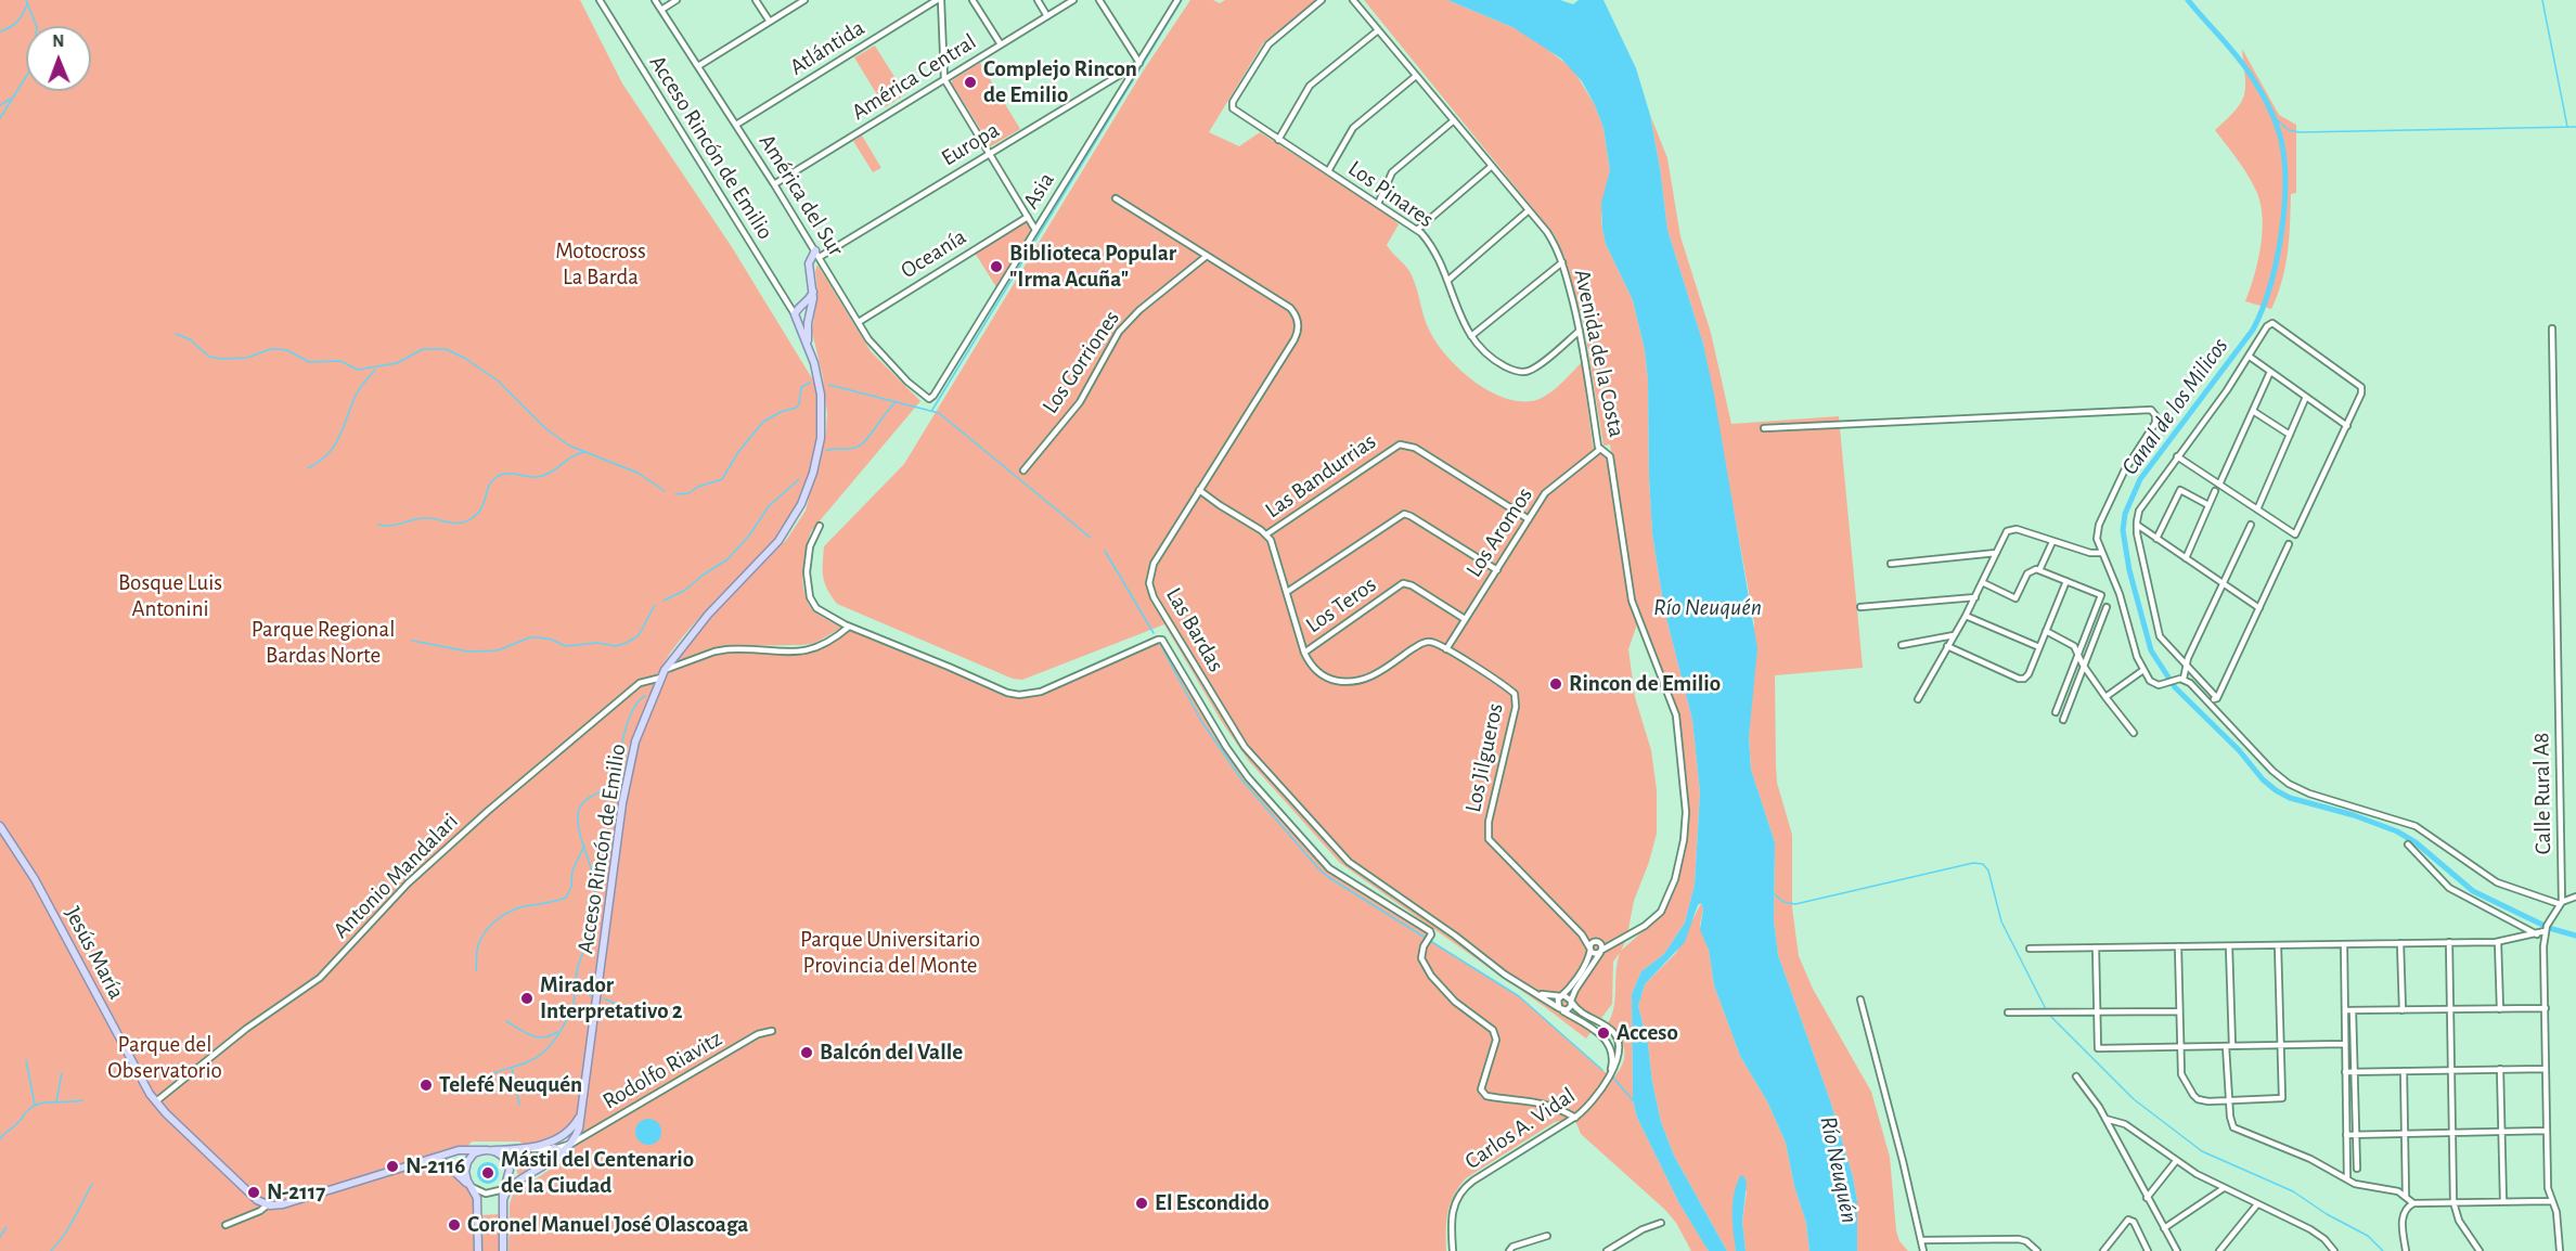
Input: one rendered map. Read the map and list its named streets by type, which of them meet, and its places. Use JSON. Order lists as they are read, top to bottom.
{
  "streets": {
    "main road": ["Acceso Rincón de Emilio", "Jesús María", "Rodolfo Riavitz"],
    "street": [
      "Atlántida",
      "América Central",
      "Europa",
      "Asia",
      "Los Pinares",
      "América del Sur",
      "Oceanía",
      "Avenida de la Costa",
      "Los Gorriones",
      "Las Bandurrias",
      "Los Aromos",
      "Los Teros",
      "Las Bardas",
      "Los Jilgueros",
      "Calle Rural A8",
      "Antonio Mandalari",
      "Carlos A. Vidal"
    ]
  },
  "crossings": [
    ["Atlántida", "América del Sur"],
    ["América Central", "América del Sur"],
    ["Europa", "Acceso Rincón de Emilio"],
    ["Europa", "Asia"],
    ["Europa", "América del Sur"],
    ["Acceso Rincón de Emilio", "América del Sur"],
    ["Acceso Rincón de Emilio", "Antonio Mandalari"],
    ["Acceso Rincón de Emilio", "Rodolfo Riavitz"],
    ["Asia", "América del Sur"],
    ["Los Pinares", "Avenida de la Costa"],
    ["América del Sur", "Oceanía"],
    ["Avenida de la Costa", "Los Aromos"],
    ["Avenida de la Costa", "Las Bardas"],
    ["Avenida de la Costa", "Los Jilgueros"],
    ["Avenida de la Costa", "Carlos A. Vidal"],
    ["Los Gorriones", "Las Bardas"],
    ["Las Bandurrias", "Los Aromos"],
    ["Las Bandurrias", "Los Jilgueros"],
    ["Los Aromos", "Los Teros"],
    ["Los Aromos", "Los Jilgueros"],
    ["Los Teros", "Los Jilgueros"],
    ["Las Bardas", "Carlos A. Vidal"],
    ["Antonio Mandalari", "Jesús María"],
    ["Jesús María", "Rodolfo Riavitz"]
  ],
  "water": ["Canal de los Milicos", "Río Neuquén"],
  "parks": [
    "Motocross La Barda",
    "Bosque Luis Antonini",
    "Parque Regional Bardas Norte",
    "Parque Universitario Provincia del Monte",
    "Parque del Observatorio"
  ],
  "places": [
    "Complejo Rincon de Emilio",
    "Biblioteca Popular \"Irma Acuña\"",
    "Rincon de Emilio",
    "Mirador Interpretativo 2",
    "Acceso",
    "Balcón del Valle",
    "Telefé Neuquén",
    "N-2116",
    "Mástil del Centenario de la Ciudad",
    "N-2117",
    "El Escondido",
    "Coronel Manuel José Olascoaga"
  ],
  "north": "top"
}
